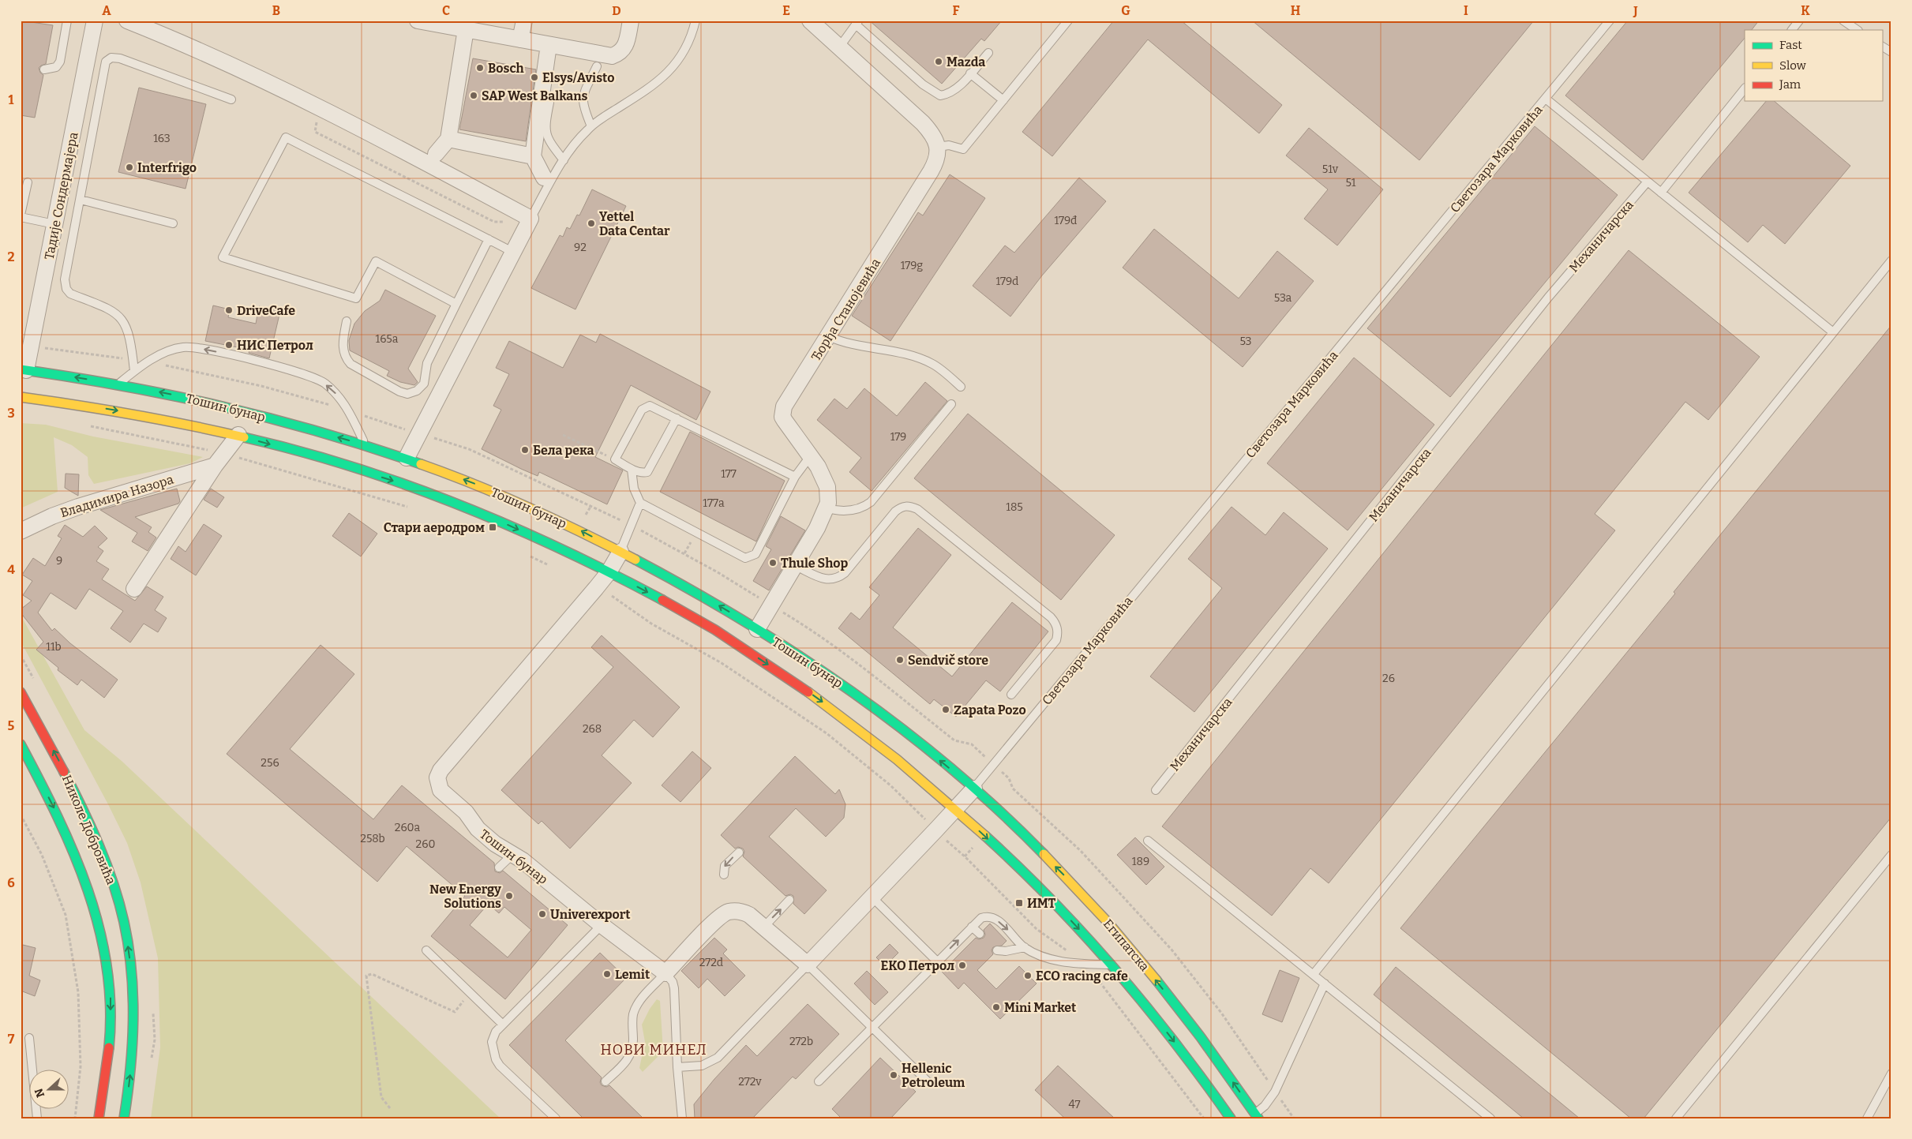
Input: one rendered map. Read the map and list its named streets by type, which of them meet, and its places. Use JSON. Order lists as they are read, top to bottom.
{
  "streets": {
    "main road": ["Тошин бунар", "Николе Добровића", "Египатска"],
    "street": ["Тадије Сондермајера", "Ђорђа Станојевића", "Владимира Назора"],
    "lane": ["Светозара Марковића", "Механичарска"]
  },
  "crossings": [
    ["Светозара Марковића", "Тошин бунар"],
    ["Светозара Марковића", "Египатска"],
    ["Тадије Сондермајера", "Тошин бунар"],
    ["Ђорђа Станојевића", "Тошин бунар"],
    ["Тошин бунар", "Египатска"]
  ],
  "districts": ["НОВИ МИНЕЛ"],
  "places": {
    "other": [
      "Mazda",
      "Bosch",
      "Elsys/Avisto",
      "SAP West Balkans",
      "Interfrigo",
      "Yettel Data Centar",
      "DriveCafe",
      "НИС Петрол",
      "Бела река",
      "Thule Shop",
      "Sendvič store",
      "Zapata Pozo",
      "New Energy Solutions",
      "Univerexport",
      "ЕКО Петрол",
      "Lemit",
      "ECO racing cafe",
      "Mini Market",
      "Hellenic Petroleum"
    ],
    "transit": ["Стари аеродром", "ИМТ"]
  },
  "house_numbers": [
    "163",
    "51v",
    "51",
    "179đ",
    "92",
    "179g",
    "179d",
    "53a",
    "165a",
    "53",
    "179",
    "177",
    "177a",
    "185",
    "9",
    "11b",
    "26",
    "268",
    "256",
    "260a",
    "258b",
    "260",
    "189",
    "272d",
    "272b",
    "272v",
    "47"
  ],
  "legend": ["Fast", "Slow", "Jam"],
  "north": "left",
  "grid": {
    "columns": [
      "A",
      "B",
      "C",
      "D",
      "E",
      "F",
      "G",
      "H",
      "I",
      "J",
      "K"
    ],
    "rows": [
      "1",
      "2",
      "3",
      "4",
      "5",
      "6",
      "7"
    ]
  }
}
